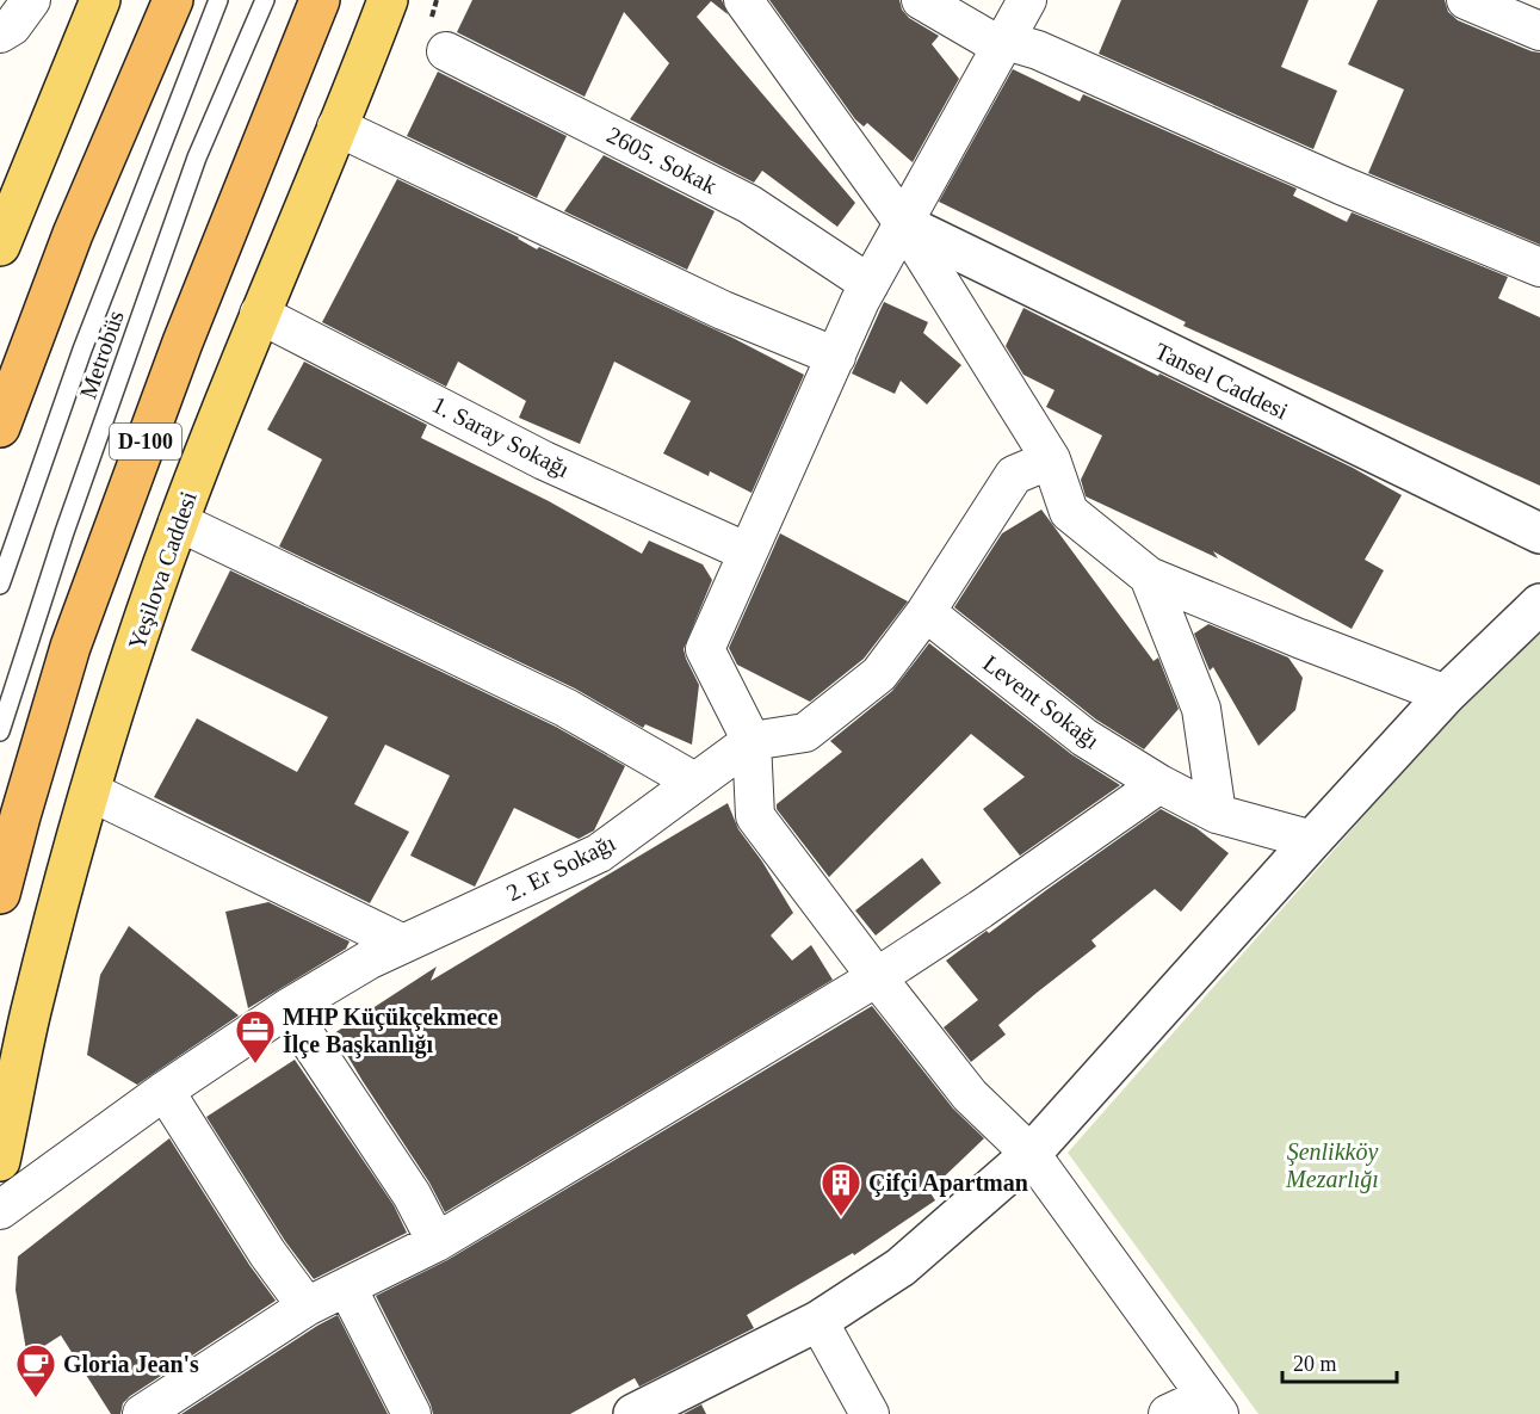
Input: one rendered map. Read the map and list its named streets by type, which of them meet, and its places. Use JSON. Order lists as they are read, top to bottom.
{
  "streets": {
    "highway": ["D-100"],
    "main road": ["Yeşilova Caddesi"],
    "street": [
      "2605. Sokak",
      "Tansel Caddesi",
      "1. Saray Sokağı",
      "Levent Sokağı",
      "2. Er Sokağı"
    ],
    "lane": ["Metrobüs"]
  },
  "crossings": [
    ["1. Saray Sokağı", "Yeşilova Caddesi"],
    ["Levent Sokağı", "2. Er Sokağı"]
  ],
  "parks": ["Şenlikköy Mezarlığı"],
  "places": {
    "office": ["MHP Küçükçekmece İlçe Başkanlığı"],
    "building": ["Çifçi Apartman"],
    "cafe": ["Gloria Jean's"]
  },
  "scale_bar": "20 m"
}
